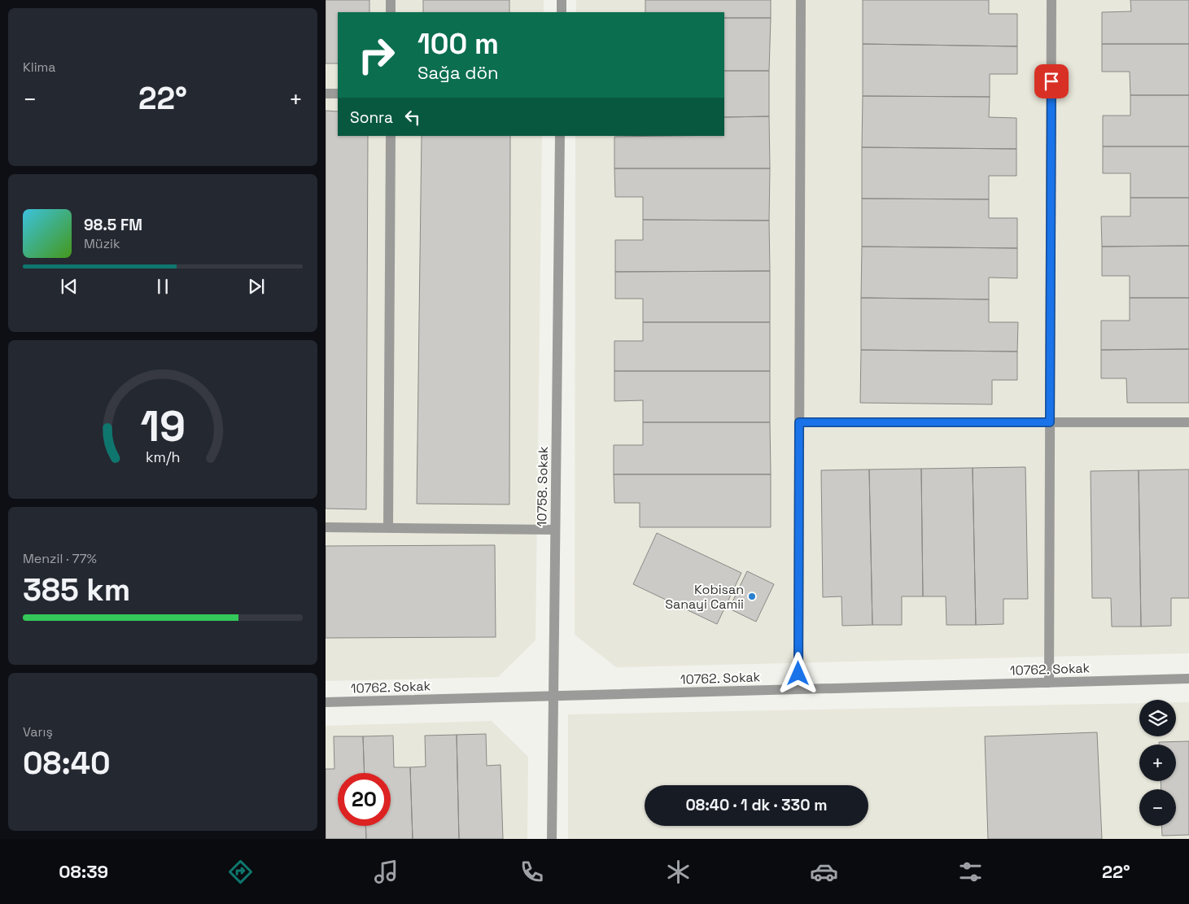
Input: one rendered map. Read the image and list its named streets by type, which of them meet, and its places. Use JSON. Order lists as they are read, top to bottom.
{
  "streets": {
    "street": ["10758. Sokak", "10762. Sokak"]
  },
  "crossings": [
    ["10758. Sokak", "10762. Sokak"]
  ],
  "places": ["Kobisan Sanayi Camii"],
  "page": {
    "tile": [
      "Klima",
      ["Menzil · 77%", "385 km"],
      ["Varış", "08:40"]
    ],
    "turn": ["100 m", "Sağa dön"],
    "heat": ["−", "22°", "+"],
    "then": "Sonra",
    "song": ["98.5 FM", "Müzik"],
    "map_buttons": ["+", "−"],
    "limit": "20",
    "trip": "08:40 · 1 dk · 330 m",
    "tabs": ["08:39", "22°"],
    "gauge": ["19", "km/h"]
  }
}
